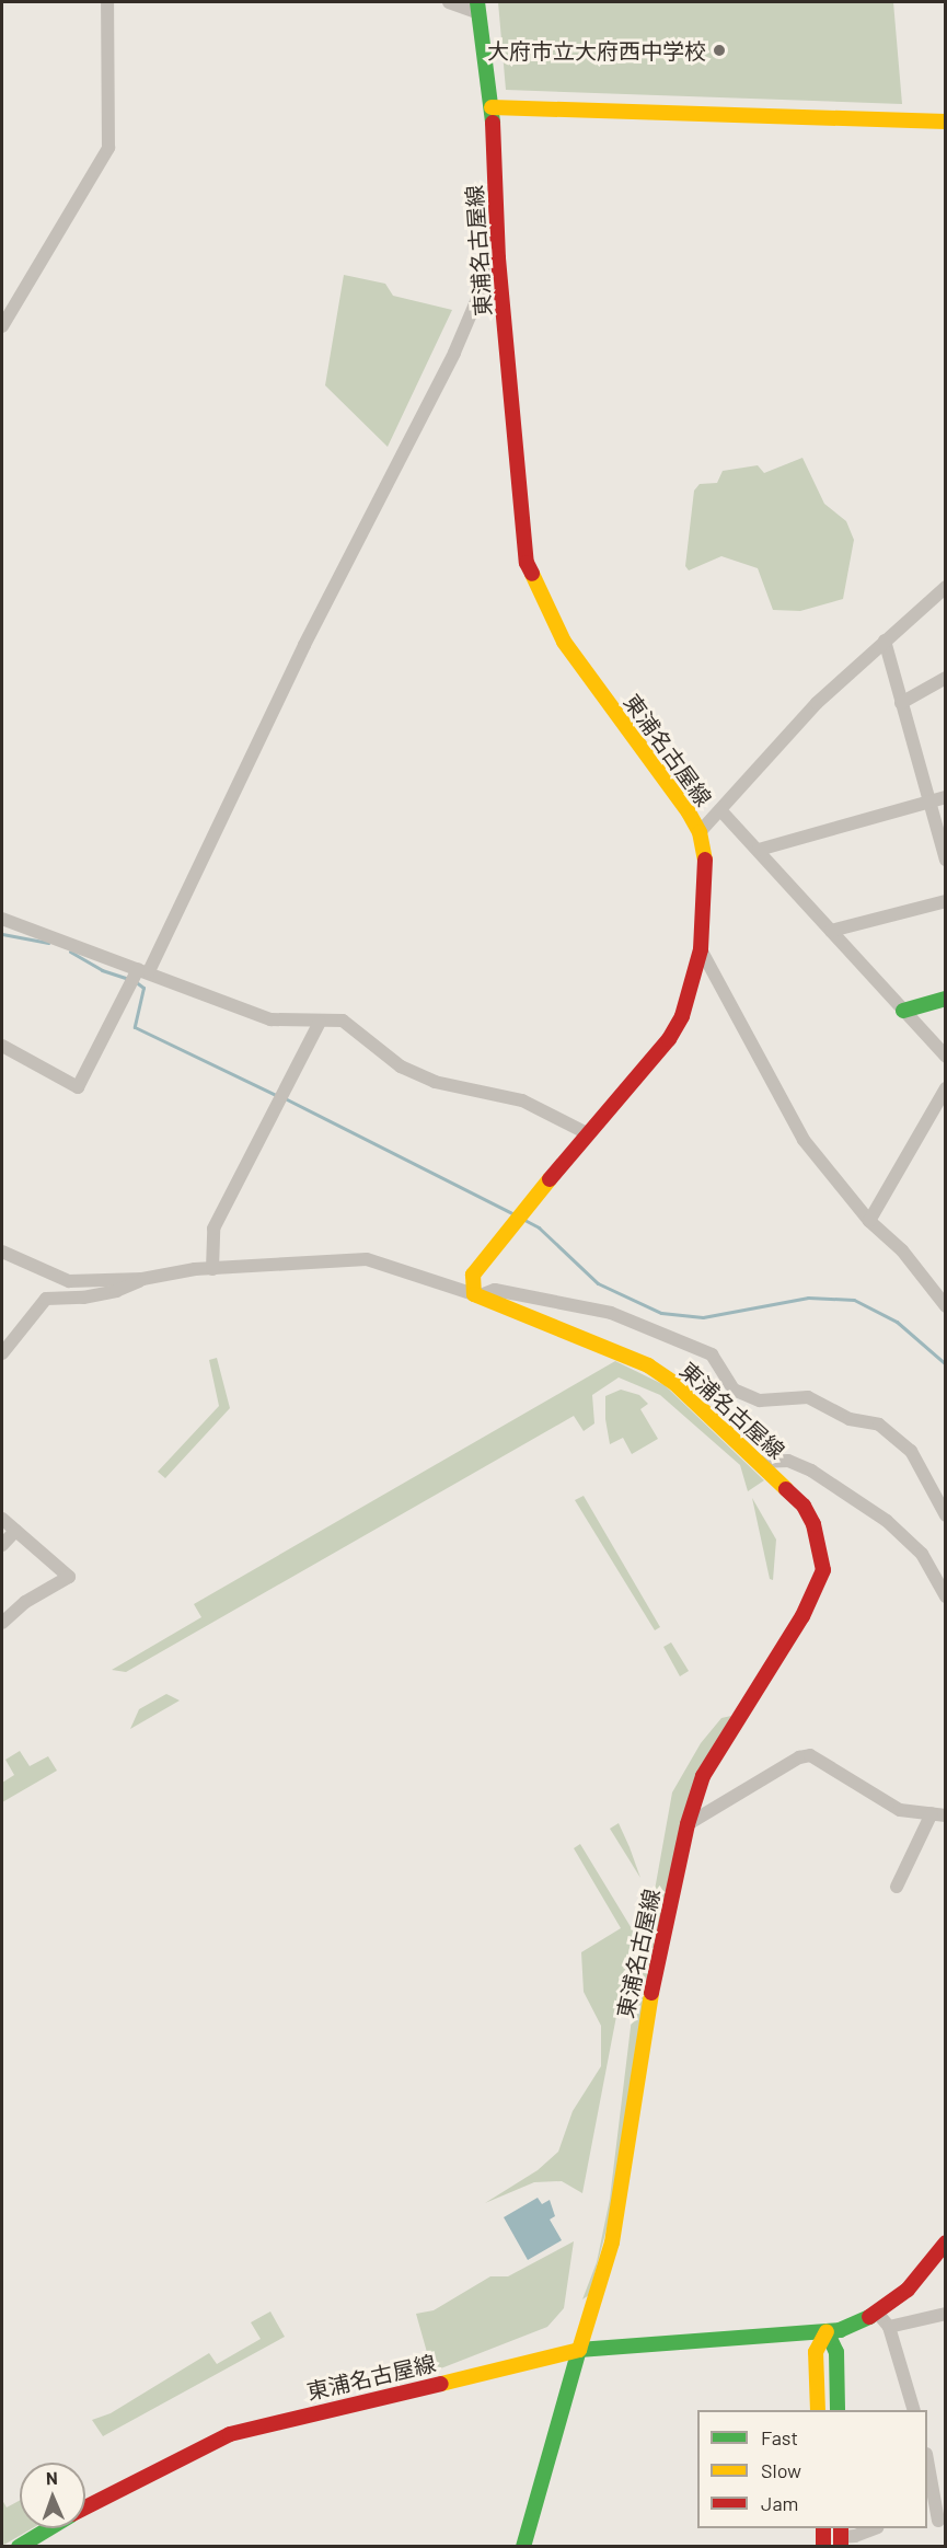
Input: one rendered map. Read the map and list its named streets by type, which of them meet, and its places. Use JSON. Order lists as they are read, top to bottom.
{
  "streets": {
    "main road": ["東浦名古屋線"]
  },
  "places": ["大府市立大府西中学校"],
  "legend": ["Fast", "Slow", "Jam"],
  "north": "top"
}
